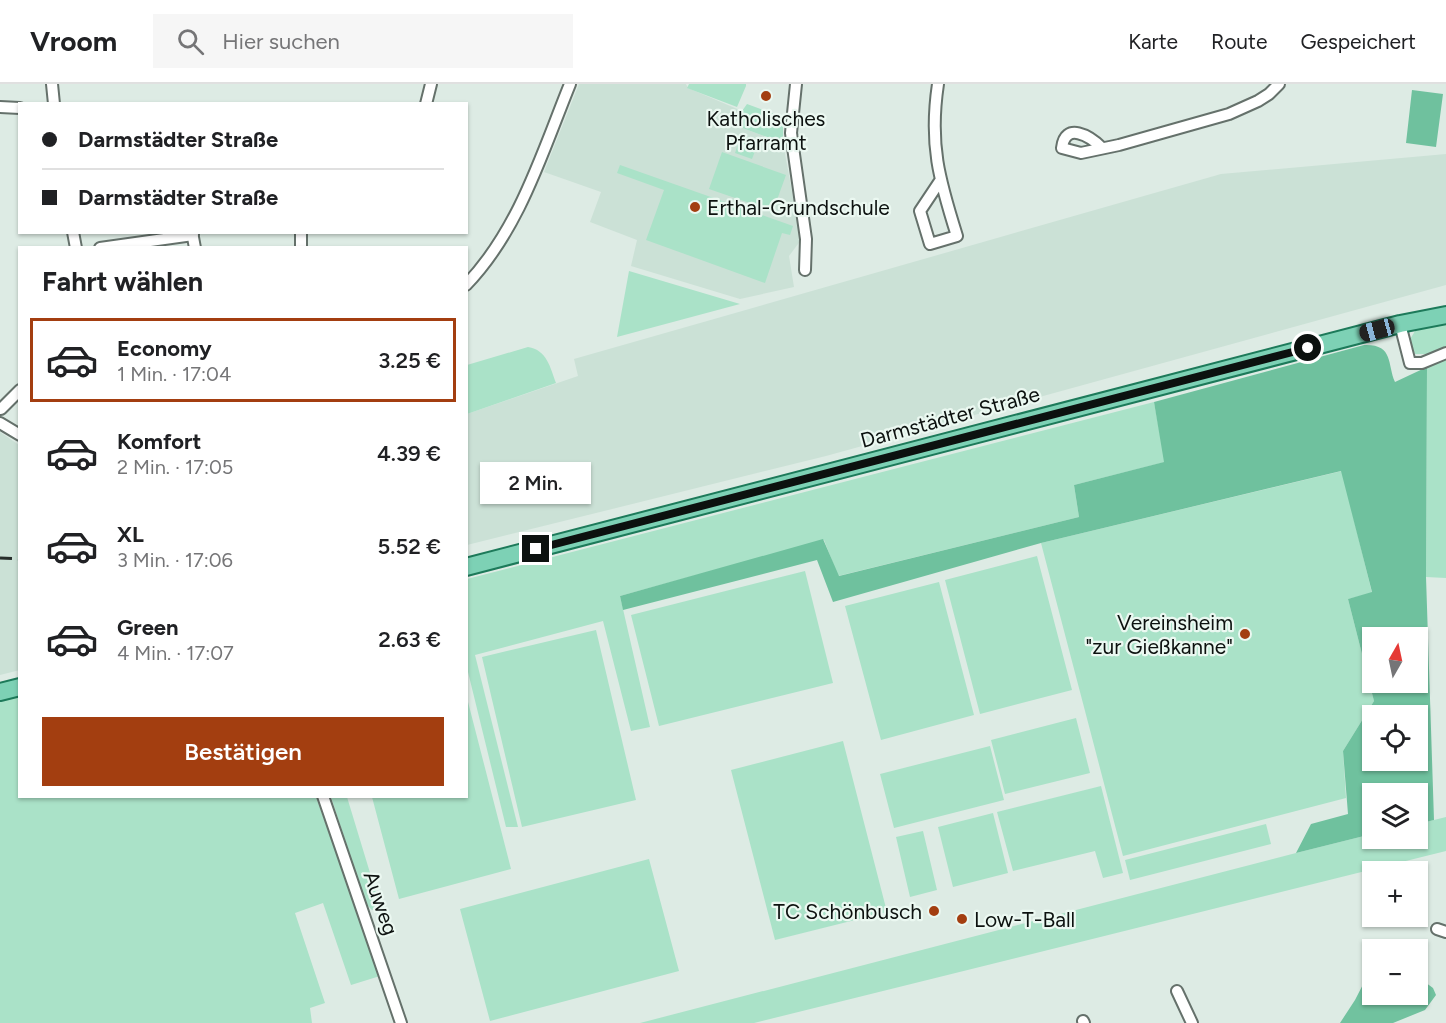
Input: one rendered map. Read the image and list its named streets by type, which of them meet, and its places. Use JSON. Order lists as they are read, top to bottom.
{
  "streets": {
    "main road": ["Darmstädter Straße"],
    "street": ["Auweg"]
  },
  "places": [
    "Katholisches Pfarramt",
    "Erthal-Grundschule",
    "Vereinsheim \"zur Gießkanne\"",
    "TC Schönbusch",
    "Low-T-Ball"
  ],
  "north": "top",
  "page": {
    "header": "Vroom",
    "search": "Hier suchen",
    "nav": ["Karte", "Route", "Gespeichert"],
    "banner": ["Darmstädter Straße", "Darmstädter Straße"],
    "heading": "Fahrt wählen",
    "list": [
      {
        "name": "Economy",
        "note": "1 Min. · 17:04",
        "value": "3.25 €"
      },
      {
        "name": "Komfort",
        "note": "2 Min. · 17:05",
        "value": "4.39 €"
      },
      {
        "name": "XL",
        "note": "3 Min. · 17:06",
        "value": "5.52 €"
      },
      {
        "name": "Green",
        "note": "4 Min. · 17:07",
        "value": "2.63 €"
      }
    ],
    "bubble": "2 Min.",
    "map_buttons": ["+", "−"],
    "buttons": "Bestätigen"
  }
}
